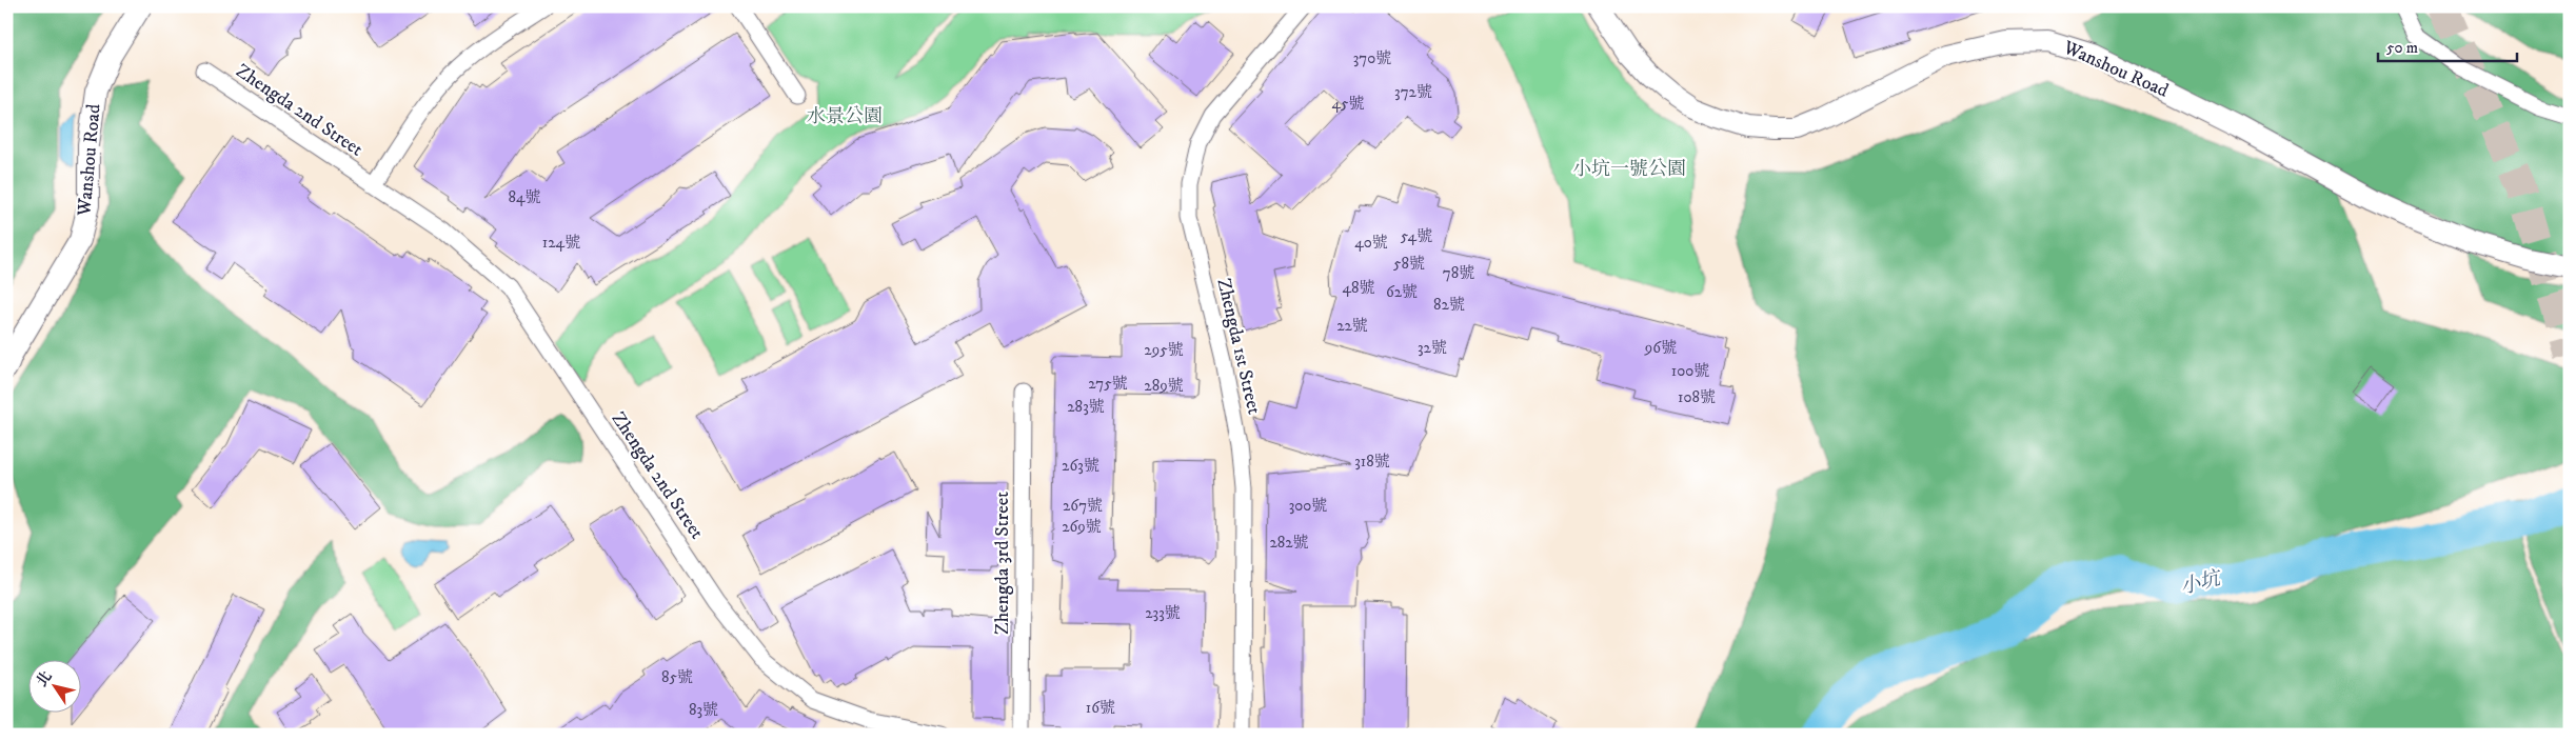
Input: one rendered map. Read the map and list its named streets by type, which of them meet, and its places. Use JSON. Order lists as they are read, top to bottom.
{
  "streets": {
    "street": [
      "Wanshou Road",
      "Zhengda 2nd Street",
      "Zhengda 1st Street",
      "Zhengda 3rd Street"
    ]
  },
  "water": ["小坑"],
  "parks": ["水景公園", "小坑一號公園"],
  "house_numbers": [
    "370號",
    "372號",
    "45號",
    "84號",
    "54號",
    "124號",
    "40號",
    "58號",
    "78號",
    "48號",
    "62號",
    "82號",
    "22號",
    "32號",
    "96號",
    "295號",
    "100號",
    "275號",
    "289號",
    "108號",
    "283號",
    "318號",
    "263號",
    "267號",
    "300號",
    "269號",
    "282號",
    "233號",
    "85號",
    "16號",
    "83號"
  ],
  "scale_bar": "50 m",
  "north": "top left"
}
